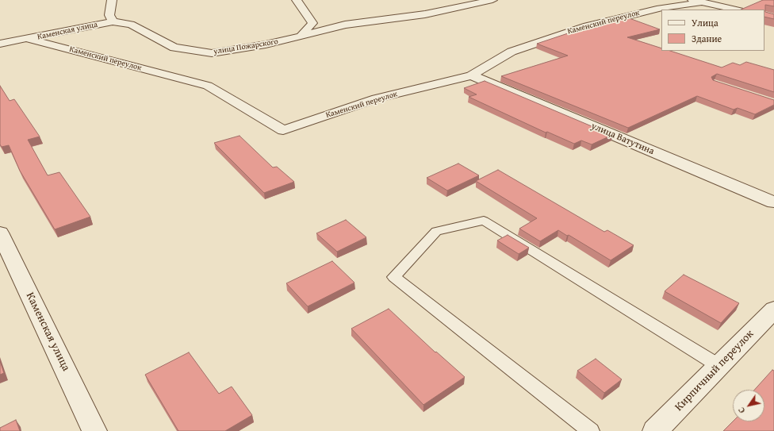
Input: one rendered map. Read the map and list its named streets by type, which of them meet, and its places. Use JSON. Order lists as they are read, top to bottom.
{
  "streets": {
    "street": [
      "Каменский переулок",
      "Каменская улица",
      "улица Пожарского",
      "улица Ватутина",
      "Кирпичный переулок"
    ]
  },
  "crossings": [
    ["Каменский переулок", "Каменская улица"],
    ["Каменский переулок", "улица Ватутина"],
    ["Каменская улица", "улица Пожарского"]
  ],
  "legend": ["Улица", "Здание"],
  "north": "bottom left"
}
